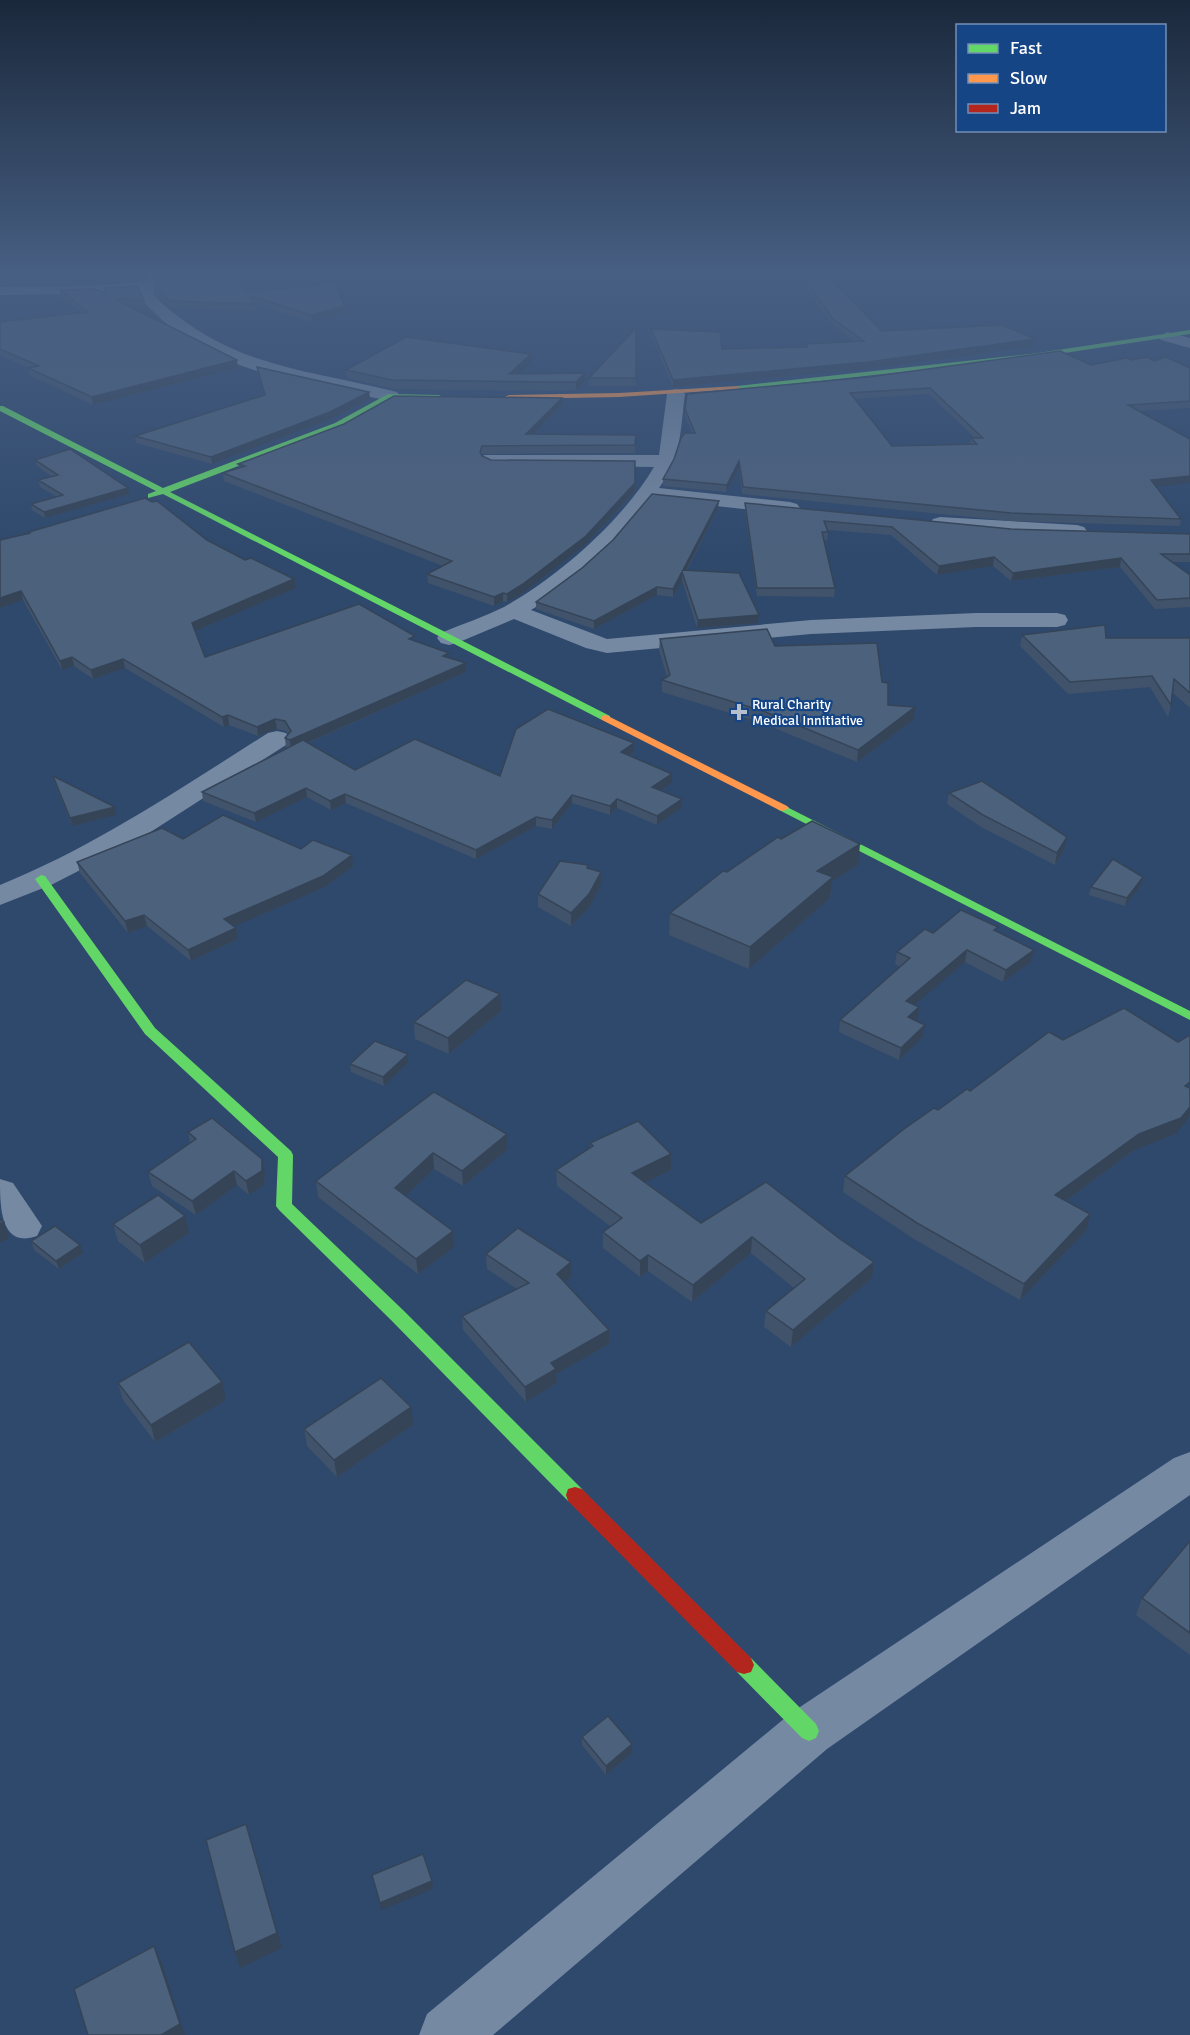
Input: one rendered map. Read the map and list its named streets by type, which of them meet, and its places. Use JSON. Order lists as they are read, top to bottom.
{
  "places": {
    "health": ["Rural Charity Medical Innitiative"]
  },
  "legend": ["Fast", "Slow", "Jam"]
}
